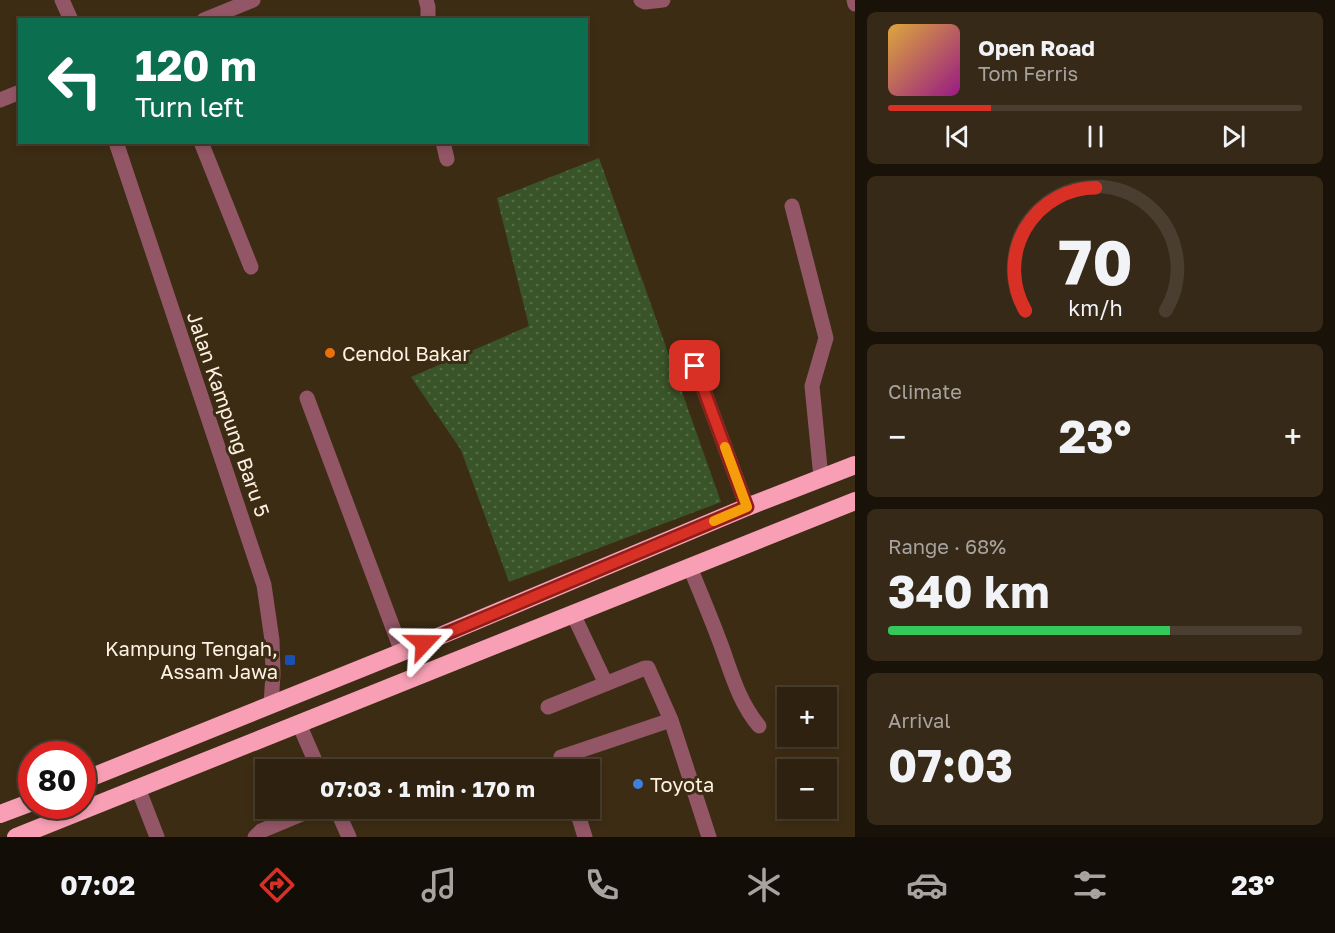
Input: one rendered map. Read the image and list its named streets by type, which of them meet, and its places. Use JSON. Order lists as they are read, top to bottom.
{
  "streets": {
    "street": ["Jalan Kampung Baru 5"]
  },
  "places": {
    "other": ["Cendol Bakar", "Toyota"],
    "transit": ["Kampung Tengah, Assam Jawa"]
  },
  "page": {
    "turn": ["120 m", "Turn left"],
    "song": ["Open Road", "Tom Ferris"],
    "tile": [
      "Climate",
      ["Range · 68%", "340 km"],
      ["Arrival", "07:03"]
    ],
    "heat": ["−", "23°", "+"],
    "map_buttons": ["+", "−"],
    "limit": "80",
    "trip": "07:03 · 1 min · 170 m",
    "tabs": ["07:02", "23°"],
    "gauge": ["70", "km/h"]
  }
}
